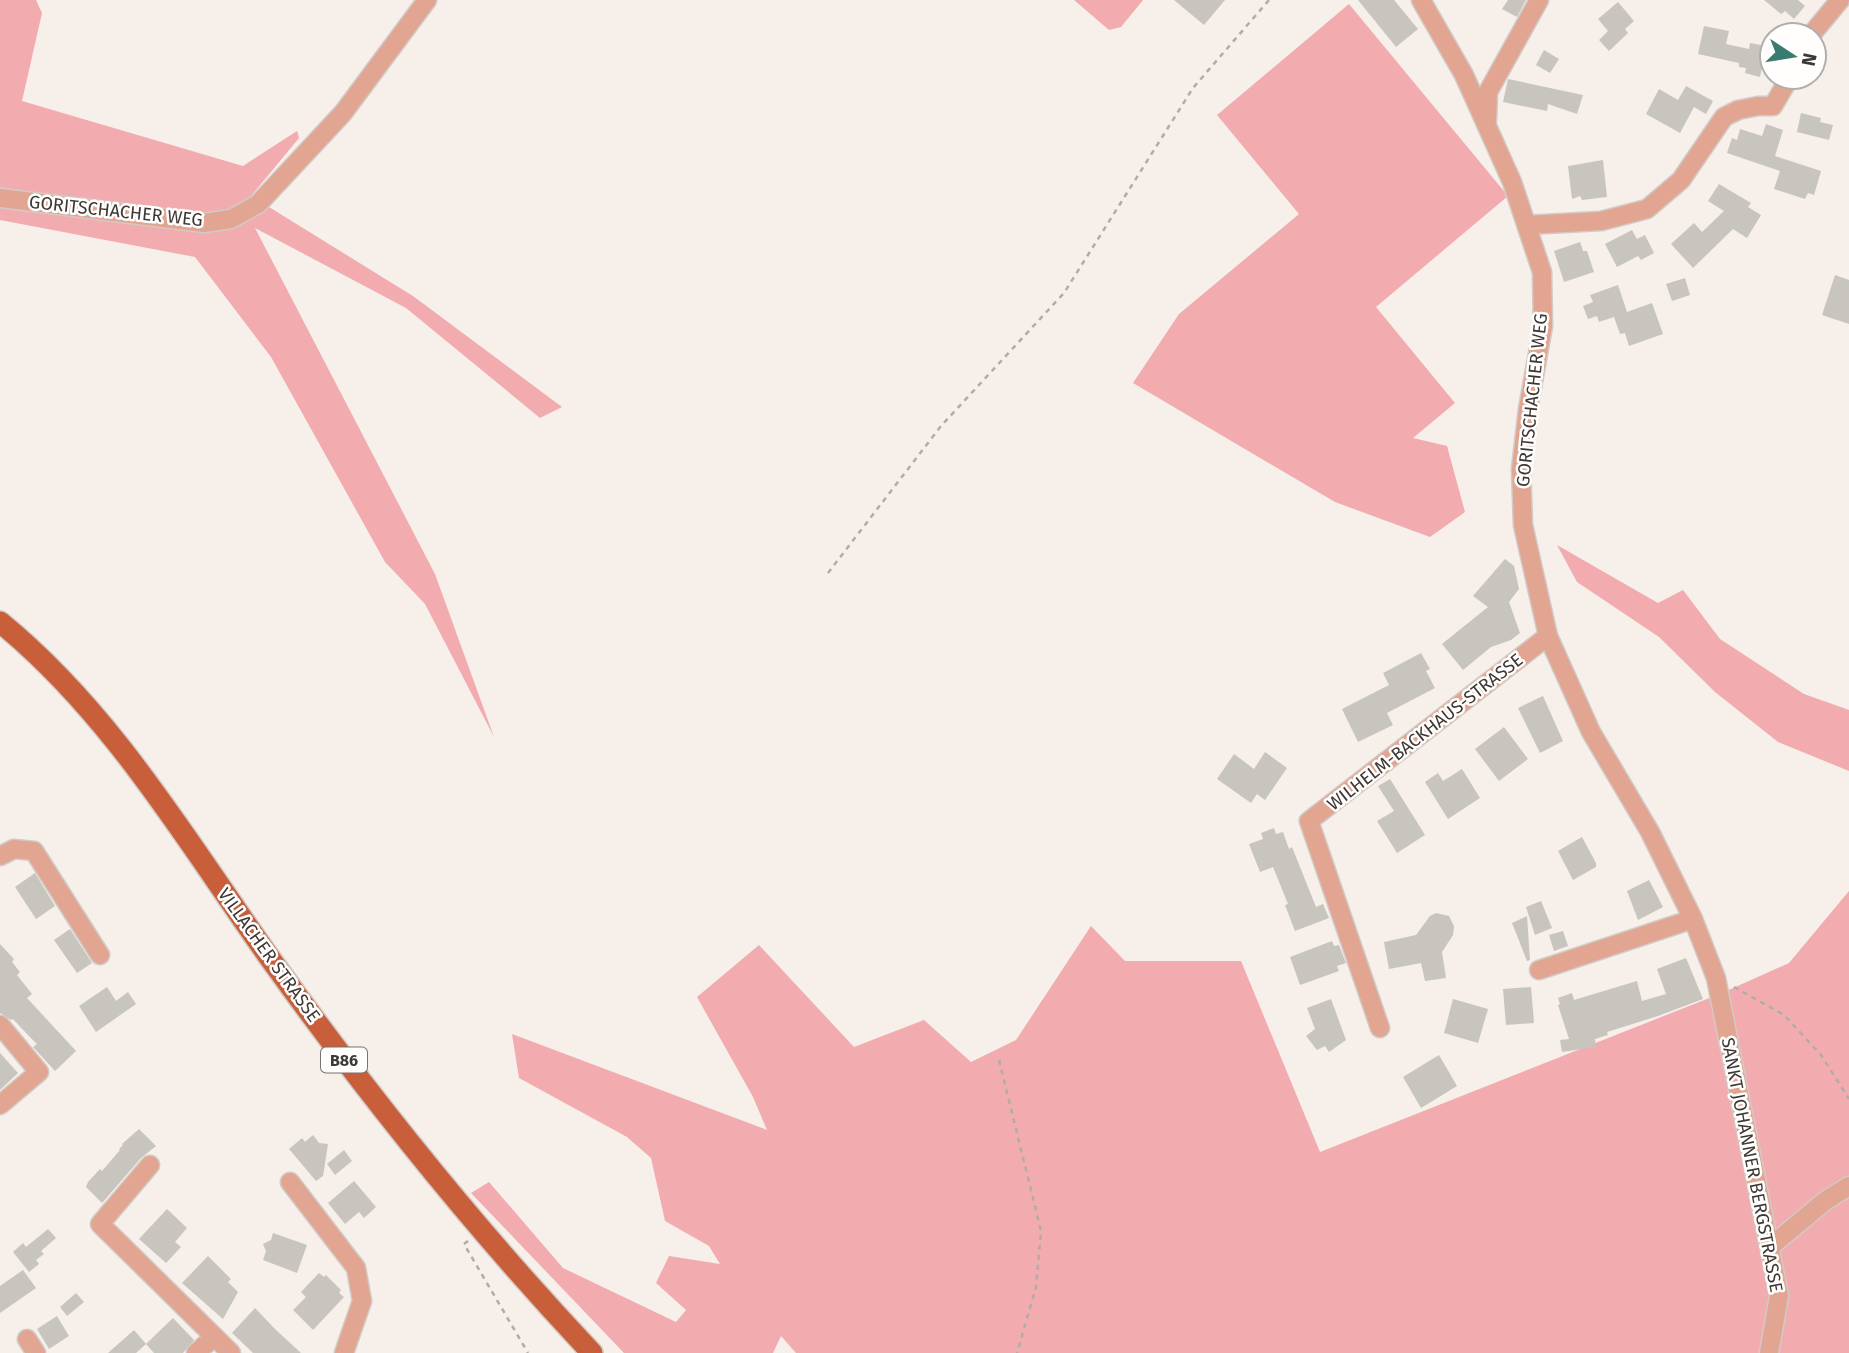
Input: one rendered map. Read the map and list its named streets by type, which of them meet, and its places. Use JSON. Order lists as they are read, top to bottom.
{
  "streets": {
    "main road": ["VILLACHER STRASSE", "B86"],
    "street": ["GORITSCHACHER WEG", "WILHELM-BACKHAUS-STRASSE", "SANKT JOHANNER BERGSTRASSE"]
  },
  "crossings": [
    ["GORITSCHACHER WEG", "WILHELM-BACKHAUS-STRASSE"],
    ["GORITSCHACHER WEG", "SANKT JOHANNER BERGSTRASSE"]
  ],
  "north": "right"
}
